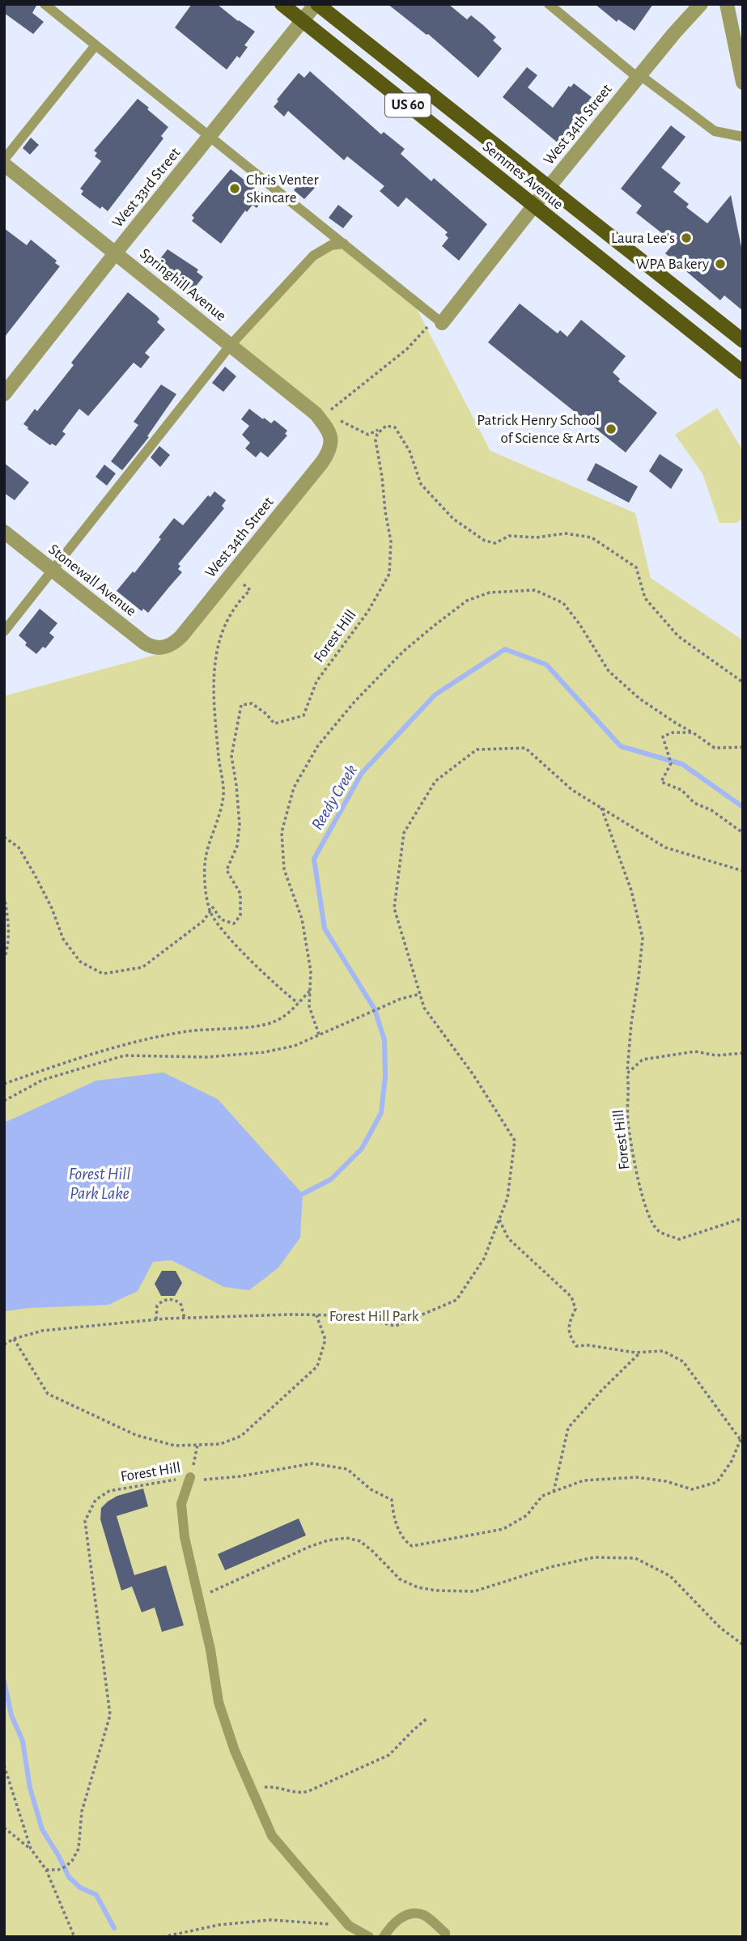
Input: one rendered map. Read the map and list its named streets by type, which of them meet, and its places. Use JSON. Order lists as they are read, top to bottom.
{
  "streets": {
    "main road": ["US 60", "Semmes Avenue"],
    "street": [
      "West 34th Street",
      "West 33rd Street",
      "Springhill Avenue",
      "Stonewall Avenue"
    ],
    "path": ["Forest Hill"]
  },
  "crossings": [
    ["West 34th Street", "Semmes Avenue"],
    ["West 34th Street", "Springhill Avenue"],
    ["West 34th Street", "Stonewall Avenue"],
    ["Semmes Avenue", "West 33rd Street"],
    ["West 33rd Street", "Springhill Avenue"]
  ],
  "water": ["Reedy Creek", "Forest Hill Park Lake"],
  "parks": ["Forest Hill Park"],
  "places": [
    "Chris Venter Skincare",
    "Laura Lee's",
    "WPA Bakery",
    "Patrick Henry School of Science & Arts"
  ]
}
